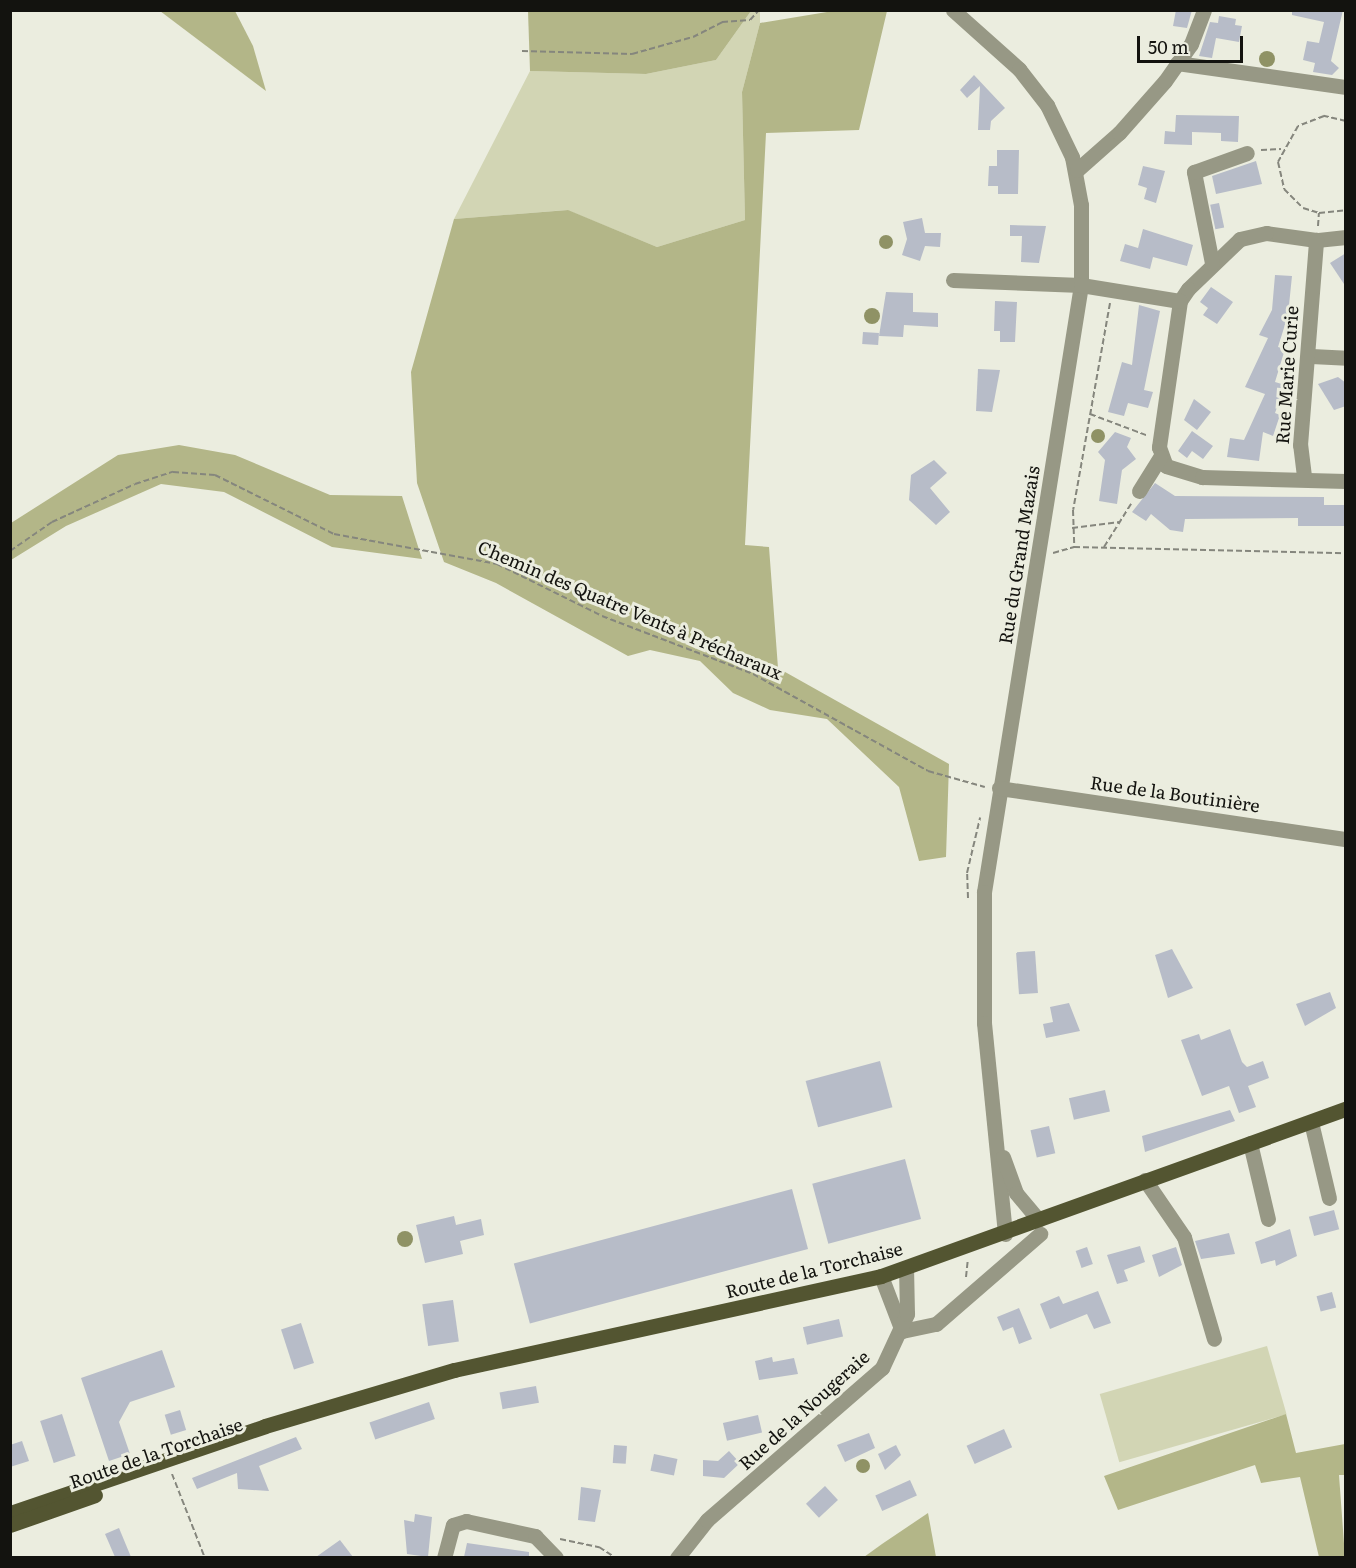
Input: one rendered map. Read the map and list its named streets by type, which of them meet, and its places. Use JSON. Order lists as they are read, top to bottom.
{
  "streets": {
    "main road": ["Route de la Torchaise"],
    "street": [
      "Rue Marie Curie",
      "Rue du Grand Mazais",
      "Rue de la Boutinière",
      "Rue de la Nougeraie"
    ],
    "path": ["Chemin des Quatre Vents à Précharaux"]
  },
  "crossings": [
    ["Rue du Grand Mazais", "Chemin des Quatre Vents à Précharaux"],
    ["Rue du Grand Mazais", "Rue de la Boutinière"],
    ["Rue du Grand Mazais", "Route de la Torchaise"],
    ["Chemin des Quatre Vents à Précharaux", "Rue de la Boutinière"]
  ],
  "scale_bar": "50 m"
}
